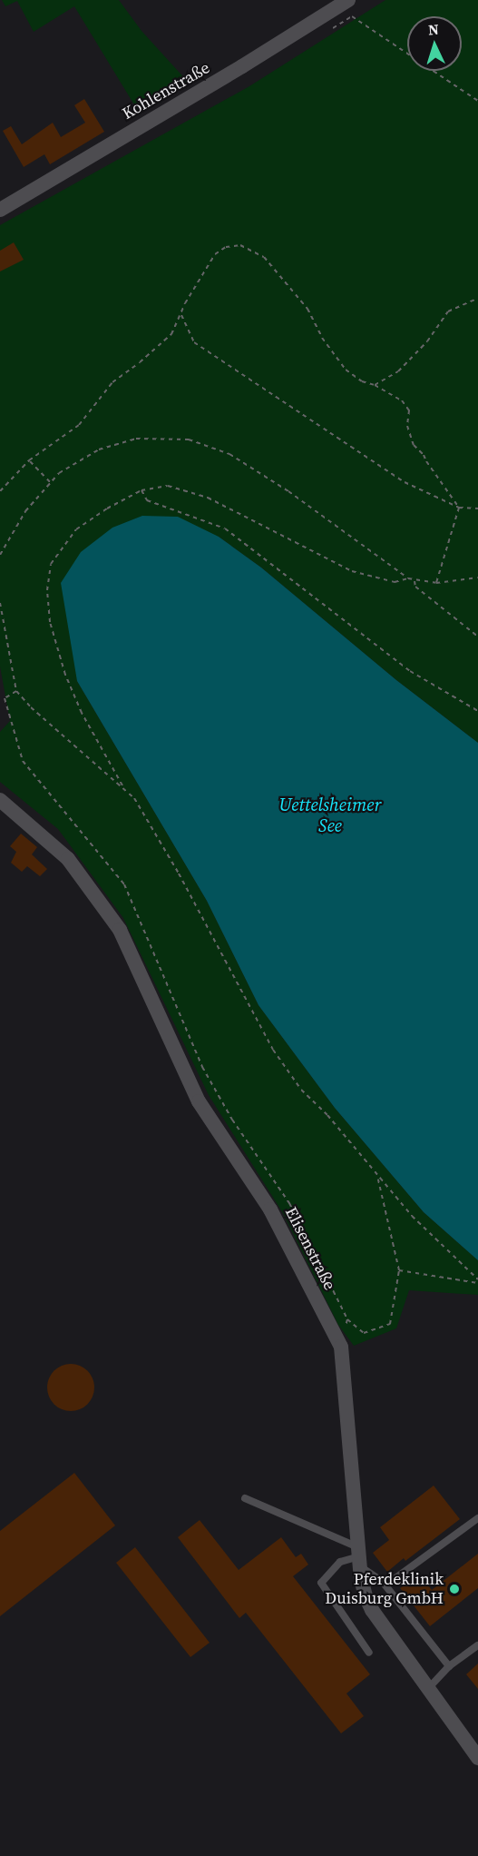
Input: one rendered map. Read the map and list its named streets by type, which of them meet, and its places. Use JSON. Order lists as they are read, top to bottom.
{
  "streets": {
    "street": ["Kohlenstraße", "Elisenstraße"]
  },
  "water": ["Uettelsheimer See"],
  "places": ["Pferdeklinik Duisburg GmbH"],
  "north": "top"
}
